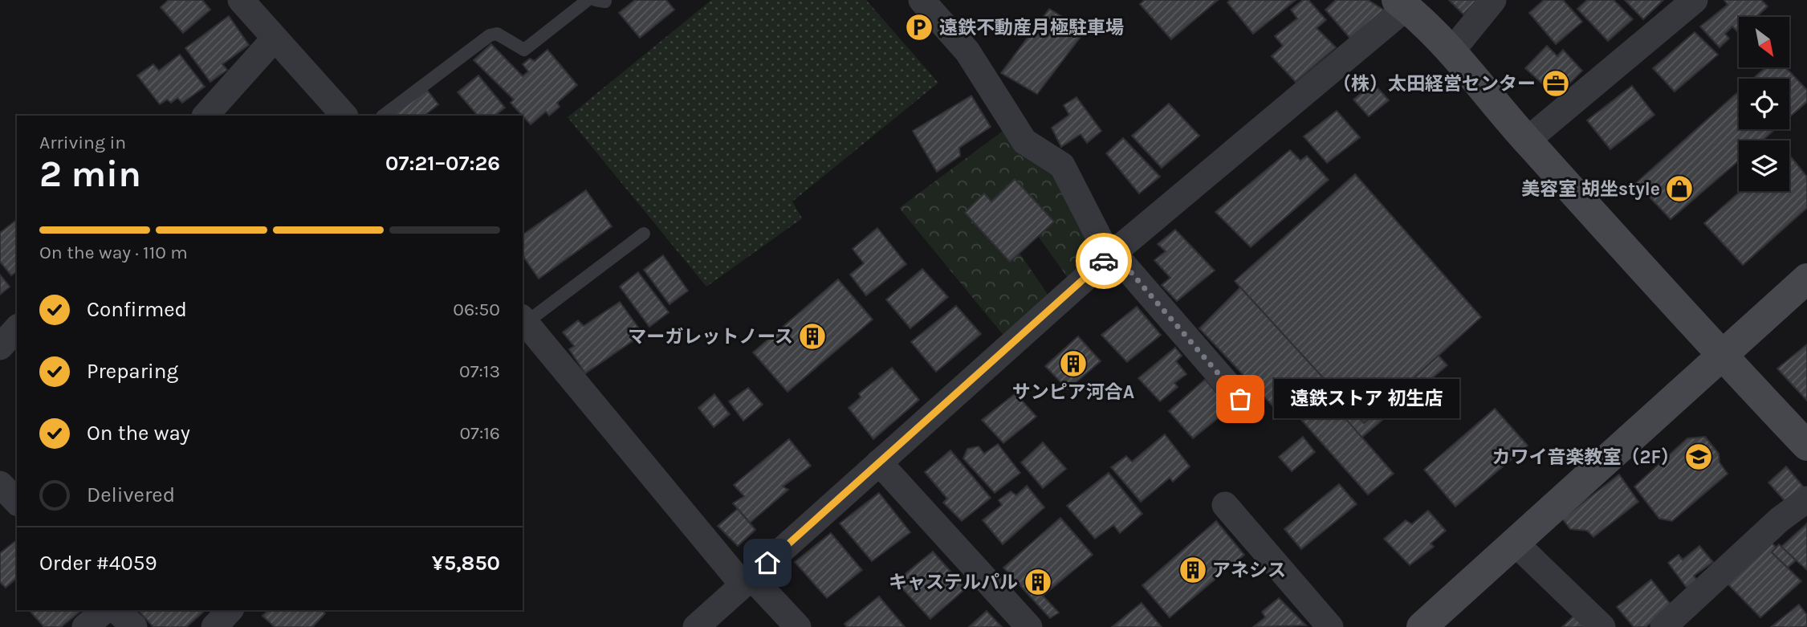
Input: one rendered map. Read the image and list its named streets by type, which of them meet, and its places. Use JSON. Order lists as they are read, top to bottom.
{
  "places": {
    "parking": ["遠鉄不動産月極駐車場"],
    "office": ["（株）太田経営センター"],
    "shop": ["美容室 胡坐style"],
    "building": [
      "マーガレットノース",
      "サンピア河合A",
      "アネシス",
      "キャステルパル"
    ],
    "other": ["遠鉄ストア 初生店"],
    "school or university": ["カワイ音楽教室（2F）"]
  },
  "north": "bottom right",
  "page": {
    "heading": ["2 min", "Arriving in", "07:21–07:26"],
    "panel": ["Order #4059", "¥5,850"],
    "bar": "On the way · 110 m",
    "list": [
      ["Confirmed", "06:50"],
      ["Preparing", "07:13"],
      ["On the way", "07:16"],
      "Delivered"
    ],
    "bubble": "遠鉄ストア 初生店"
  }
}
